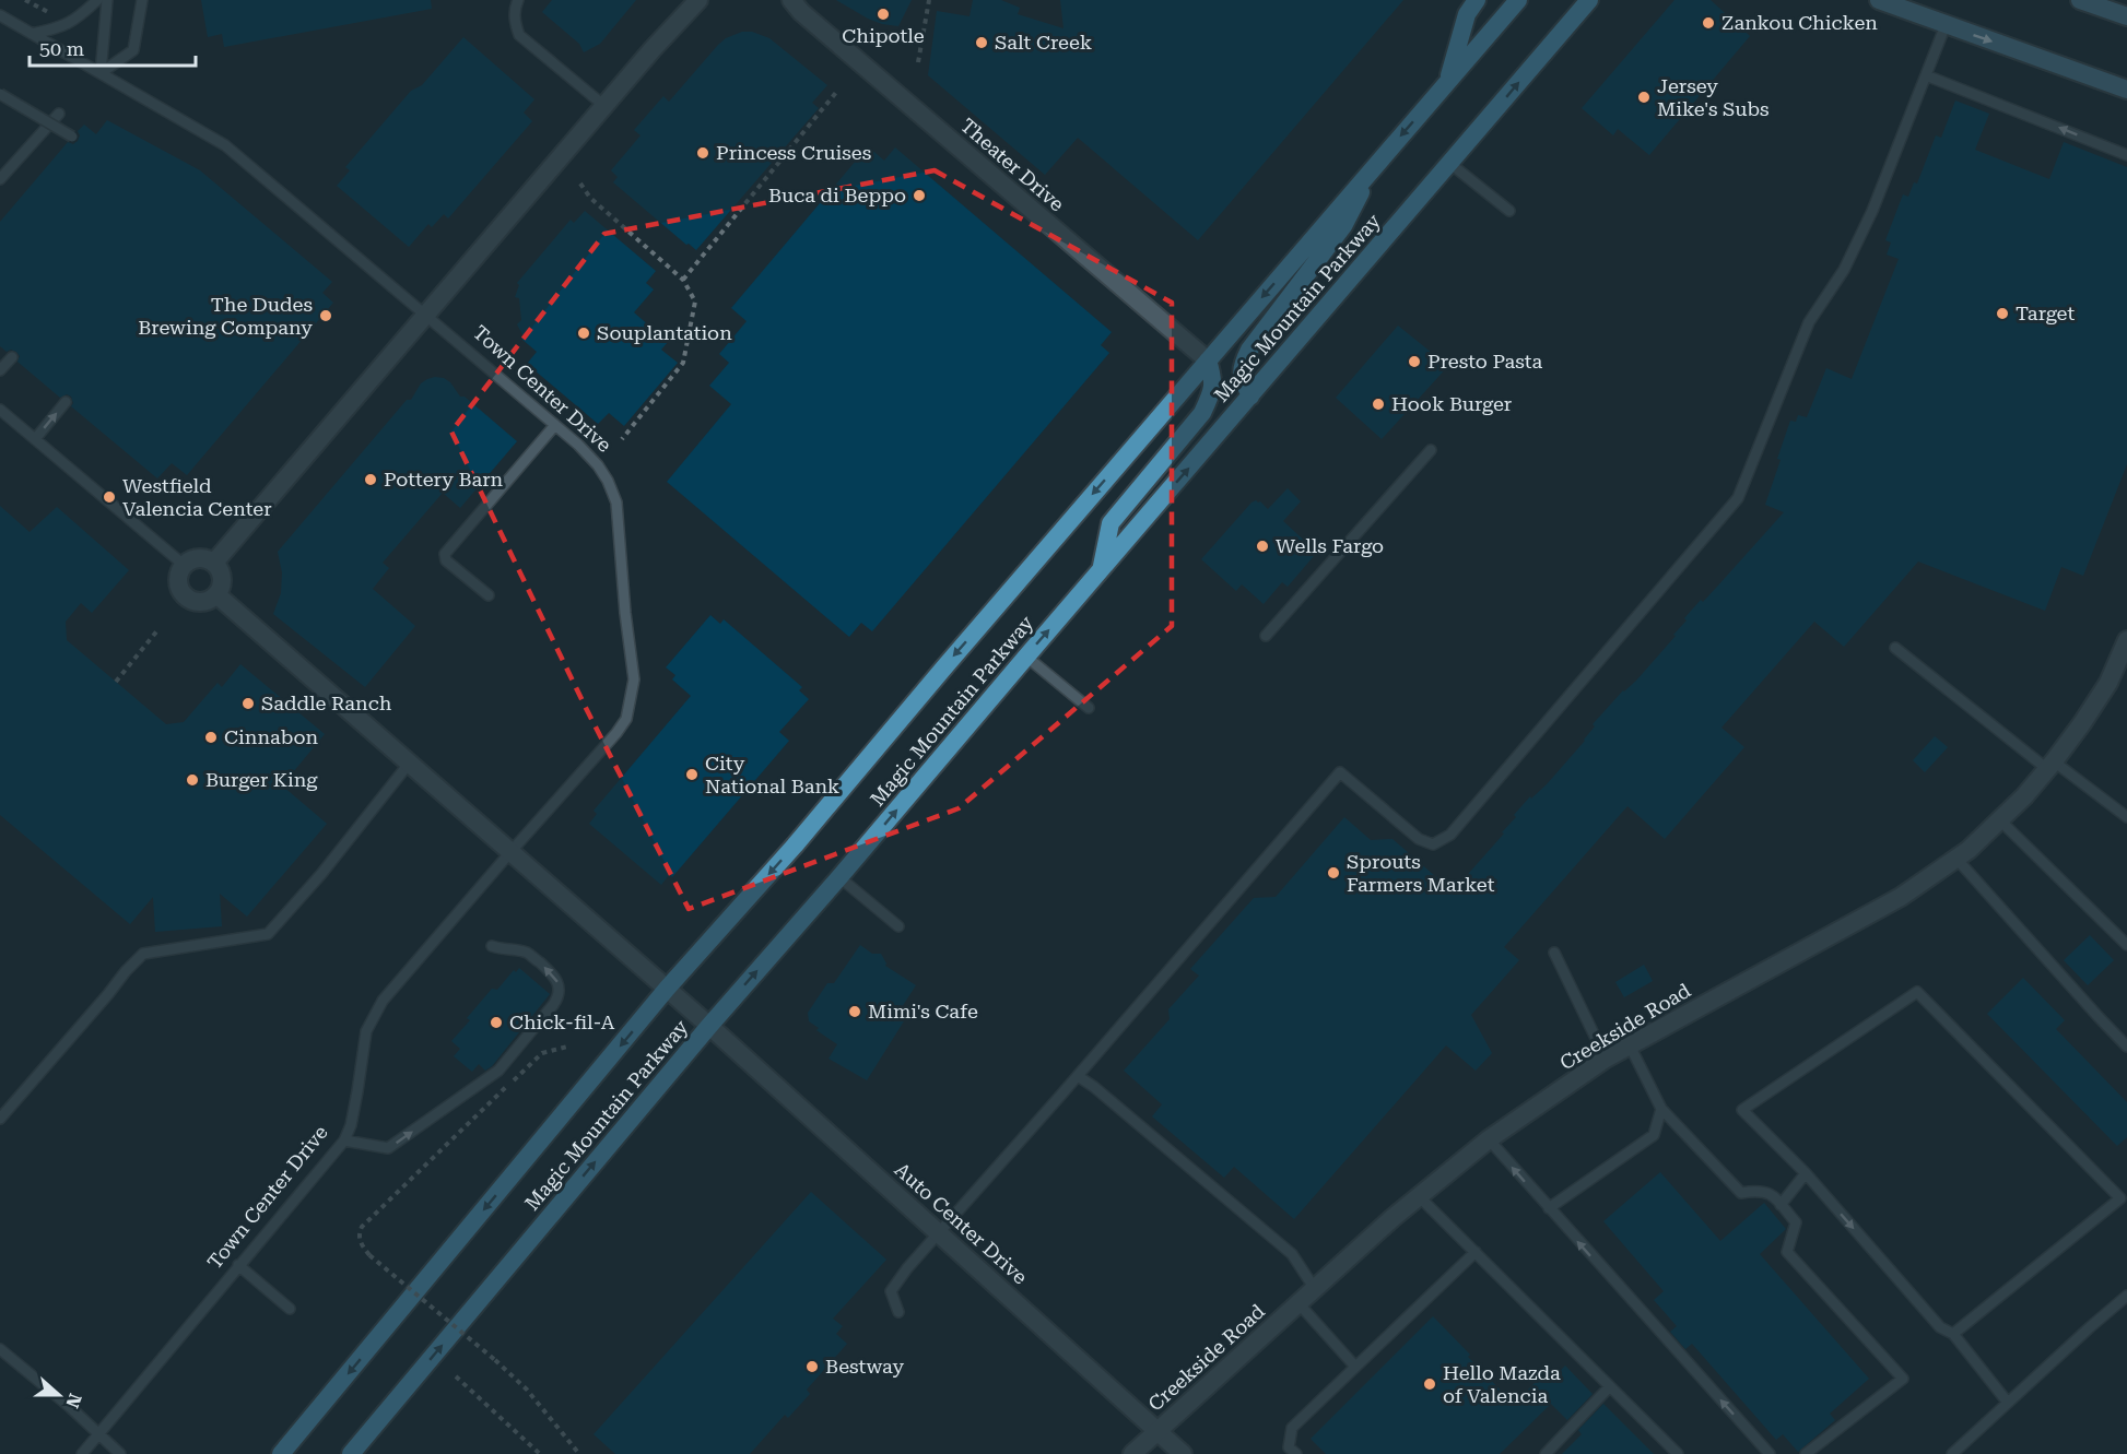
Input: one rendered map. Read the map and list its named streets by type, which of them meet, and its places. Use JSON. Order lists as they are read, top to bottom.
{
  "streets": {
    "main road": ["Magic Mountain Parkway"],
    "street": ["Theater Drive", "Creekside Road", "Auto Center Drive"],
    "lane": ["Town Center Drive"]
  },
  "crossings": [
    ["Theater Drive", "Magic Mountain Parkway"],
    ["Magic Mountain Parkway", "Auto Center Drive"],
    ["Creekside Road", "Auto Center Drive"]
  ],
  "places": [
    "Chipotle",
    "Zankou Chicken",
    "Salt Creek",
    "Jersey Mike's Subs",
    "Princess Cruises",
    "Buca di Beppo",
    "Target",
    "The Dudes Brewing Company",
    "Souplantation",
    "Presto Pasta",
    "Hook Burger",
    "Pottery Barn",
    "Westfield Valencia Center",
    "Wells Fargo",
    "Saddle Ranch",
    "Cinnabon",
    "City National Bank",
    "Burger King",
    "Sprouts Farmers Market",
    "Mimi's Cafe",
    "Chick-fil-A",
    "Bestway",
    "Hello Mazda of Valencia"
  ],
  "scale_bar": "50 m",
  "north": "right"
}
